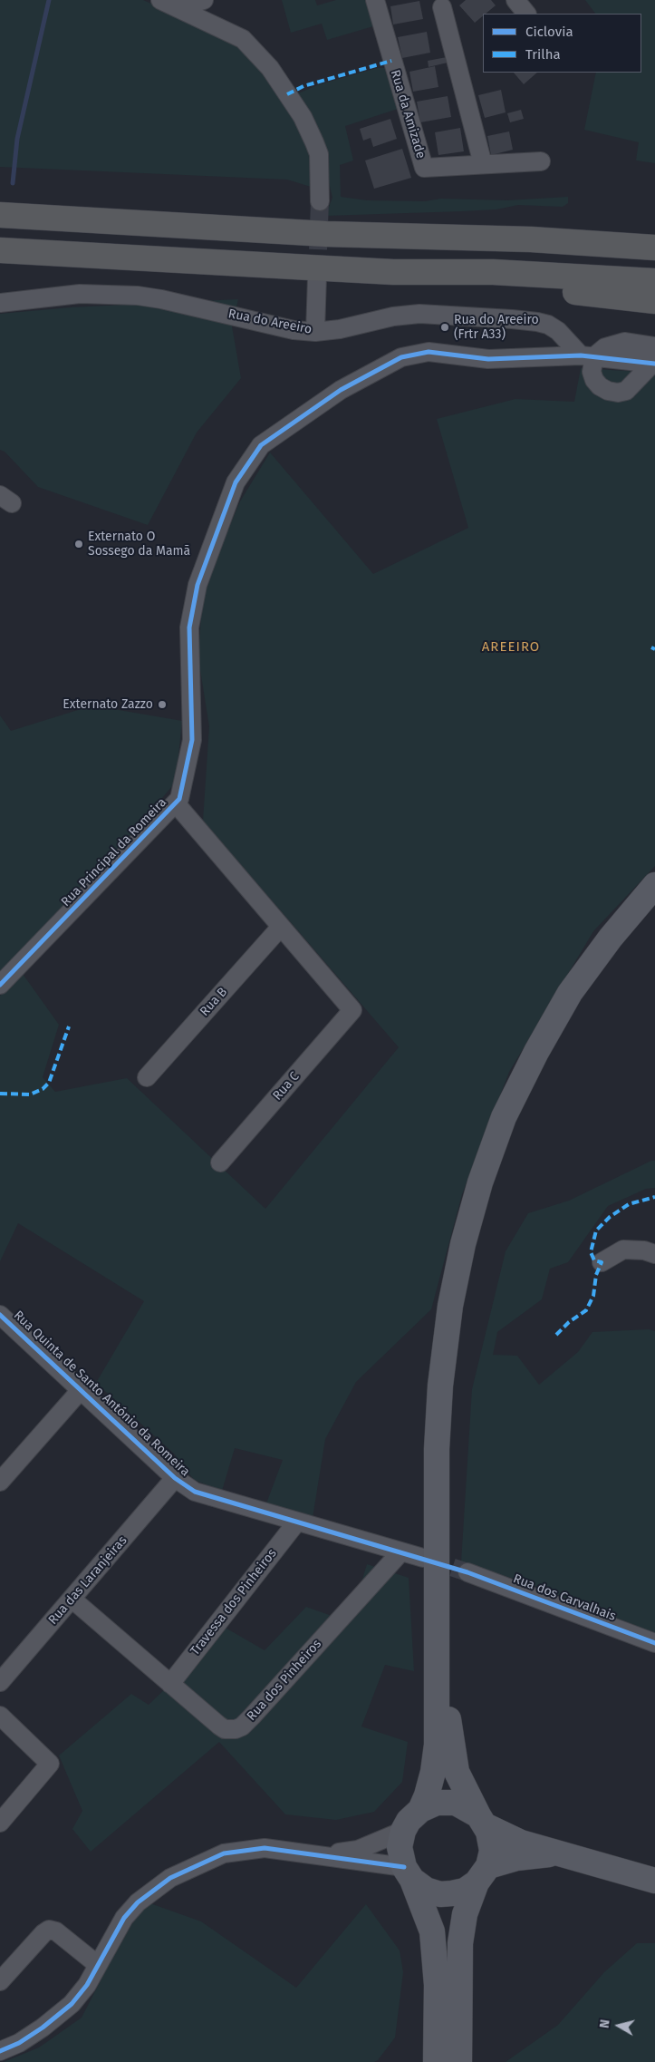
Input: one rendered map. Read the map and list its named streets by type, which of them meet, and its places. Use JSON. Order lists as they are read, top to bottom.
{
  "streets": {
    "street": [
      "Rua da Amizade",
      "Rua do Areeiro",
      "Rua Principal da Romeira",
      "Rua B",
      "Rua C",
      "Rua Quinta de Santo António da Romeira",
      "Rua das Laranjeiras",
      "Rua dos Carvalhais",
      "Travessa dos Pinheiros",
      "Rua dos Pinheiros"
    ]
  },
  "crossings": [
    ["Rua do Areeiro", "Rua Principal da Romeira"],
    ["Rua B", "Rua C"],
    ["Rua Quinta de Santo António da Romeira", "Rua das Laranjeiras"],
    ["Rua Quinta de Santo António da Romeira", "Travessa dos Pinheiros"],
    ["Rua Quinta de Santo António da Romeira", "Rua dos Pinheiros"],
    ["Rua das Laranjeiras", "Rua dos Pinheiros"],
    ["Travessa dos Pinheiros", "Rua dos Pinheiros"]
  ],
  "districts": ["AREEIRO"],
  "places": ["Rua do Areeiro (Frtr A33)", "Externato O Sossego da Mamã", "Externato Zazzo"],
  "legend": ["Ciclovia", "Trilha"],
  "north": "left"
}
